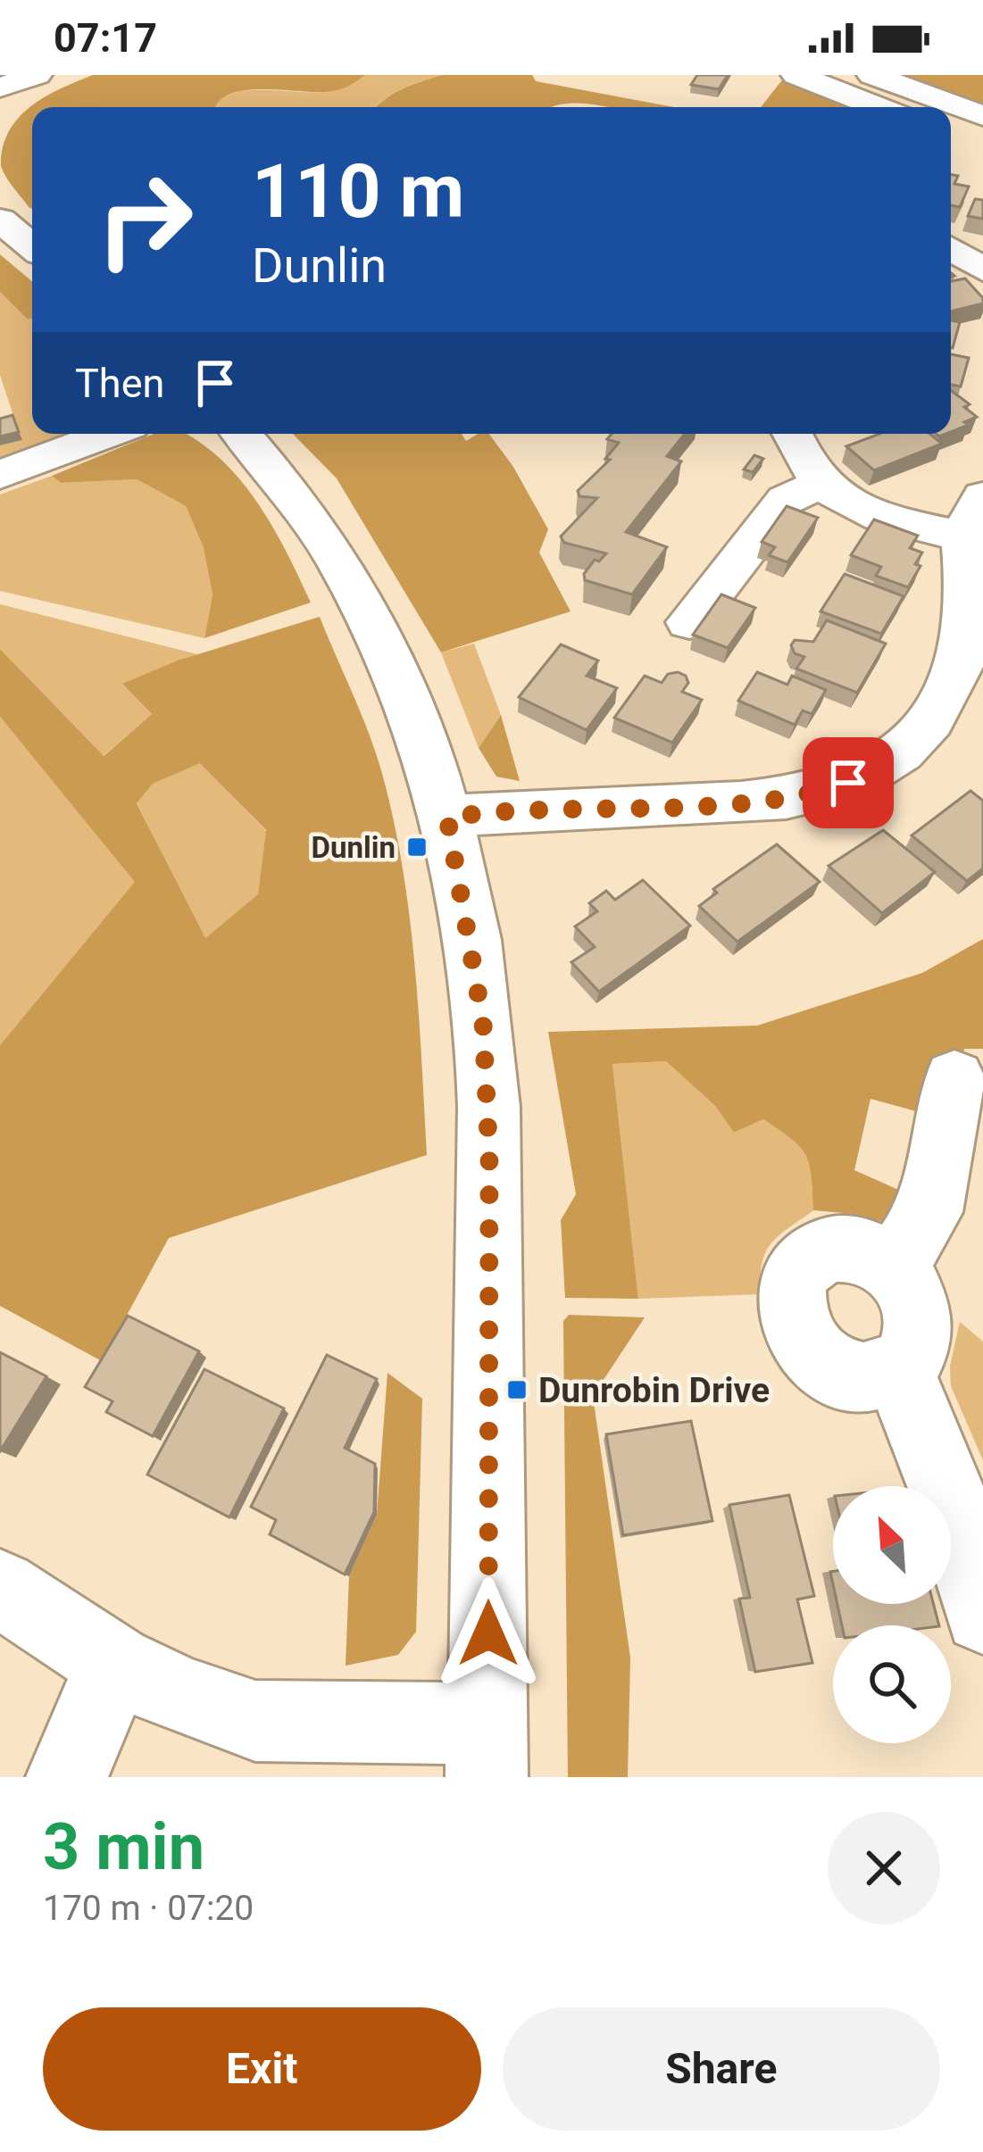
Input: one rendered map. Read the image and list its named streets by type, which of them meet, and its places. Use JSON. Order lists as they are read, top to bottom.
{
  "places": {
    "transit": ["Dunlin", "Dunrobin Drive"]
  },
  "north": "top left",
  "page": {
    "status": "07:17",
    "turn": ["110 m", "Dunlin"],
    "then": "Then",
    "heading": ["3 min", "170 m · 07:20"],
    "buttons": ["Exit", "Share"]
  }
}
